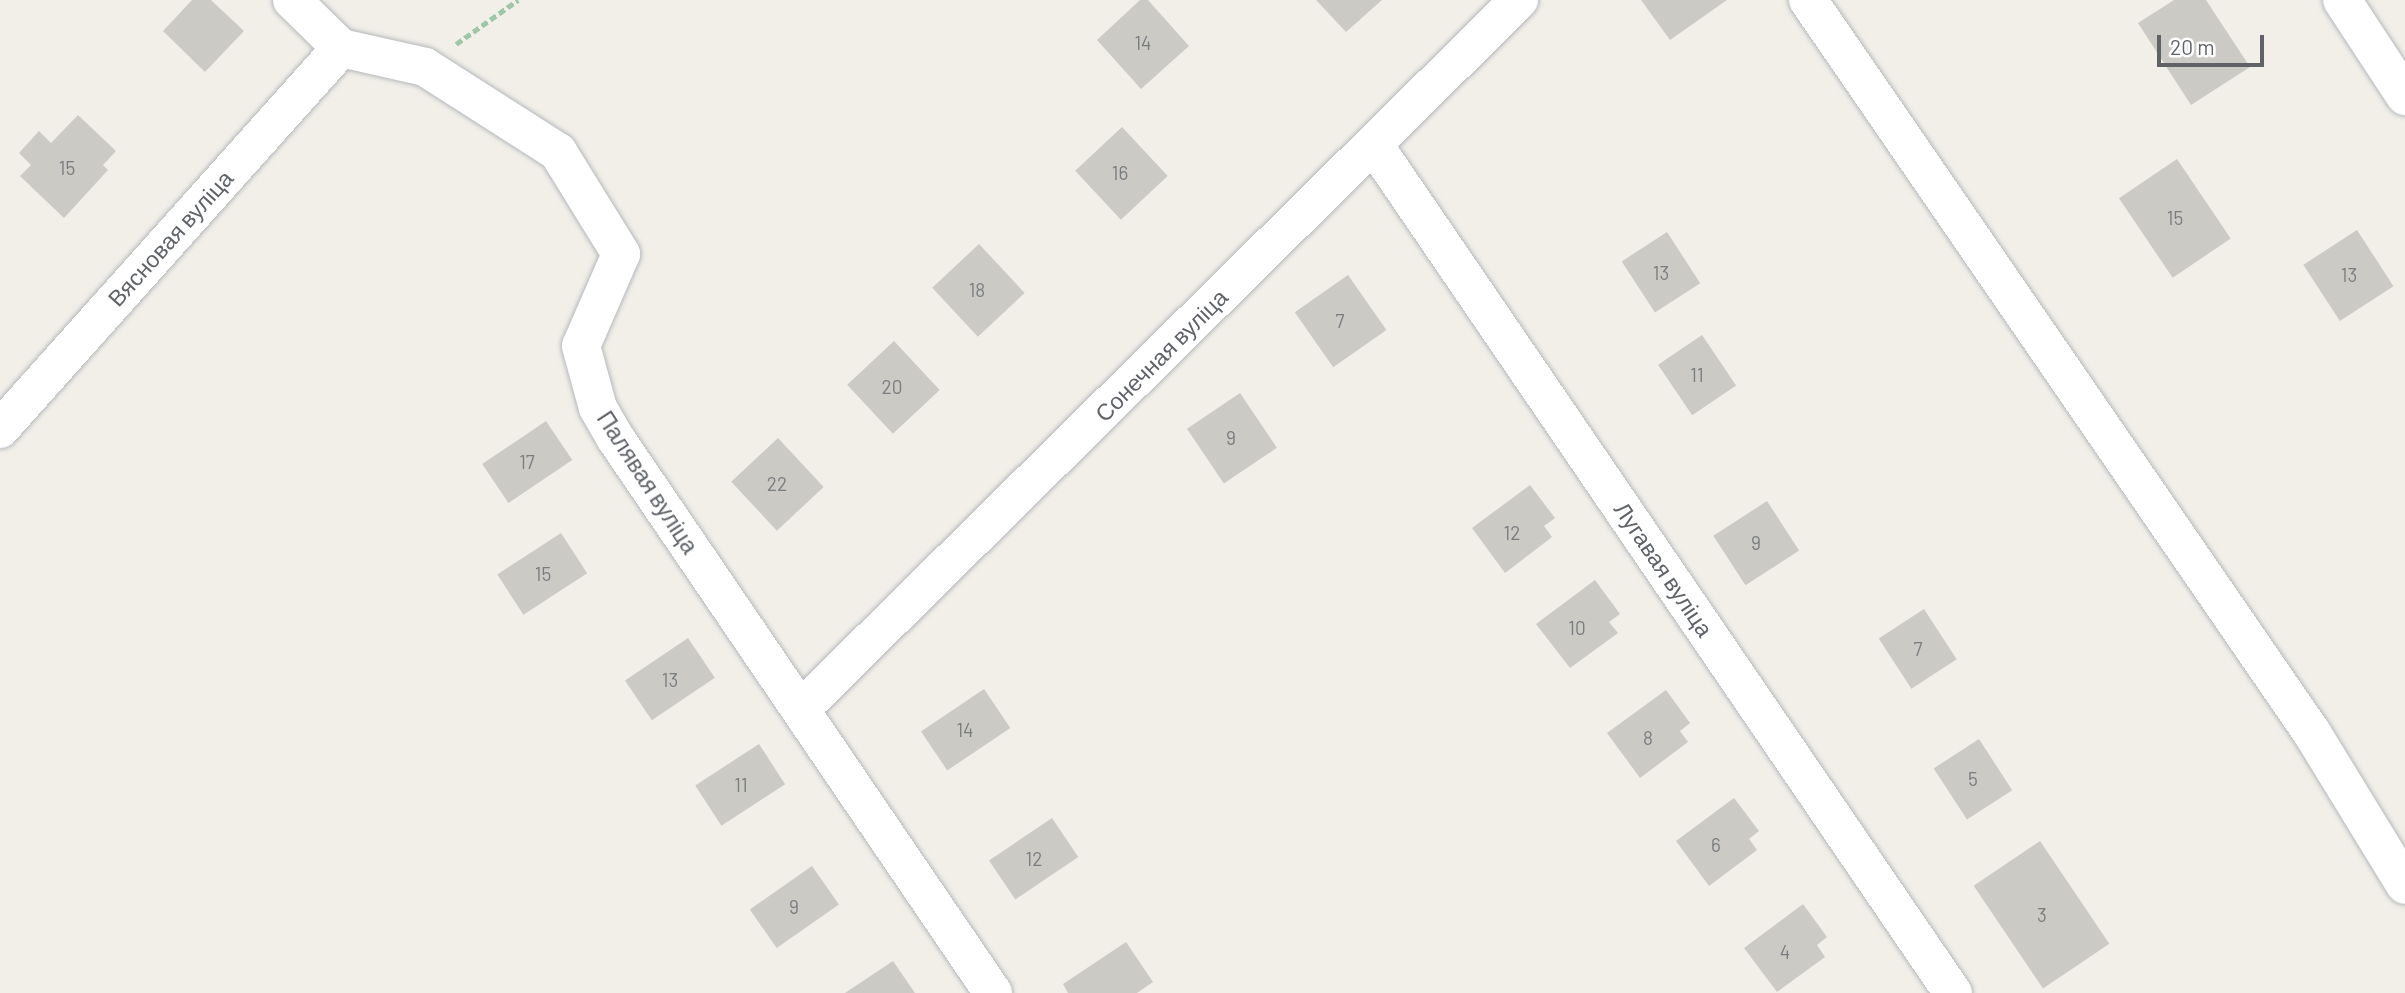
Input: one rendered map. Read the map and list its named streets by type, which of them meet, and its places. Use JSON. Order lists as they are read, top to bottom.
{
  "streets": {
    "street": [
      "Вясновая вуліца",
      "Сонечная вуліца",
      "Палявая вуліца",
      "Лугавая вуліца"
    ]
  },
  "crossings": [
    ["Вясновая вуліца", "Палявая вуліца"],
    ["Сонечная вуліца", "Палявая вуліца"],
    ["Сонечная вуліца", "Лугавая вуліца"]
  ],
  "house_numbers": [
    "14",
    "15",
    "16",
    "15",
    "13",
    "13",
    "18",
    "7",
    "11",
    "20",
    "9",
    "17",
    "22",
    "12",
    "9",
    "15",
    "10",
    "7",
    "13",
    "14",
    "8",
    "5",
    "11",
    "6",
    "12",
    "9",
    "3",
    "4"
  ],
  "scale_bar": "20 m"
}
